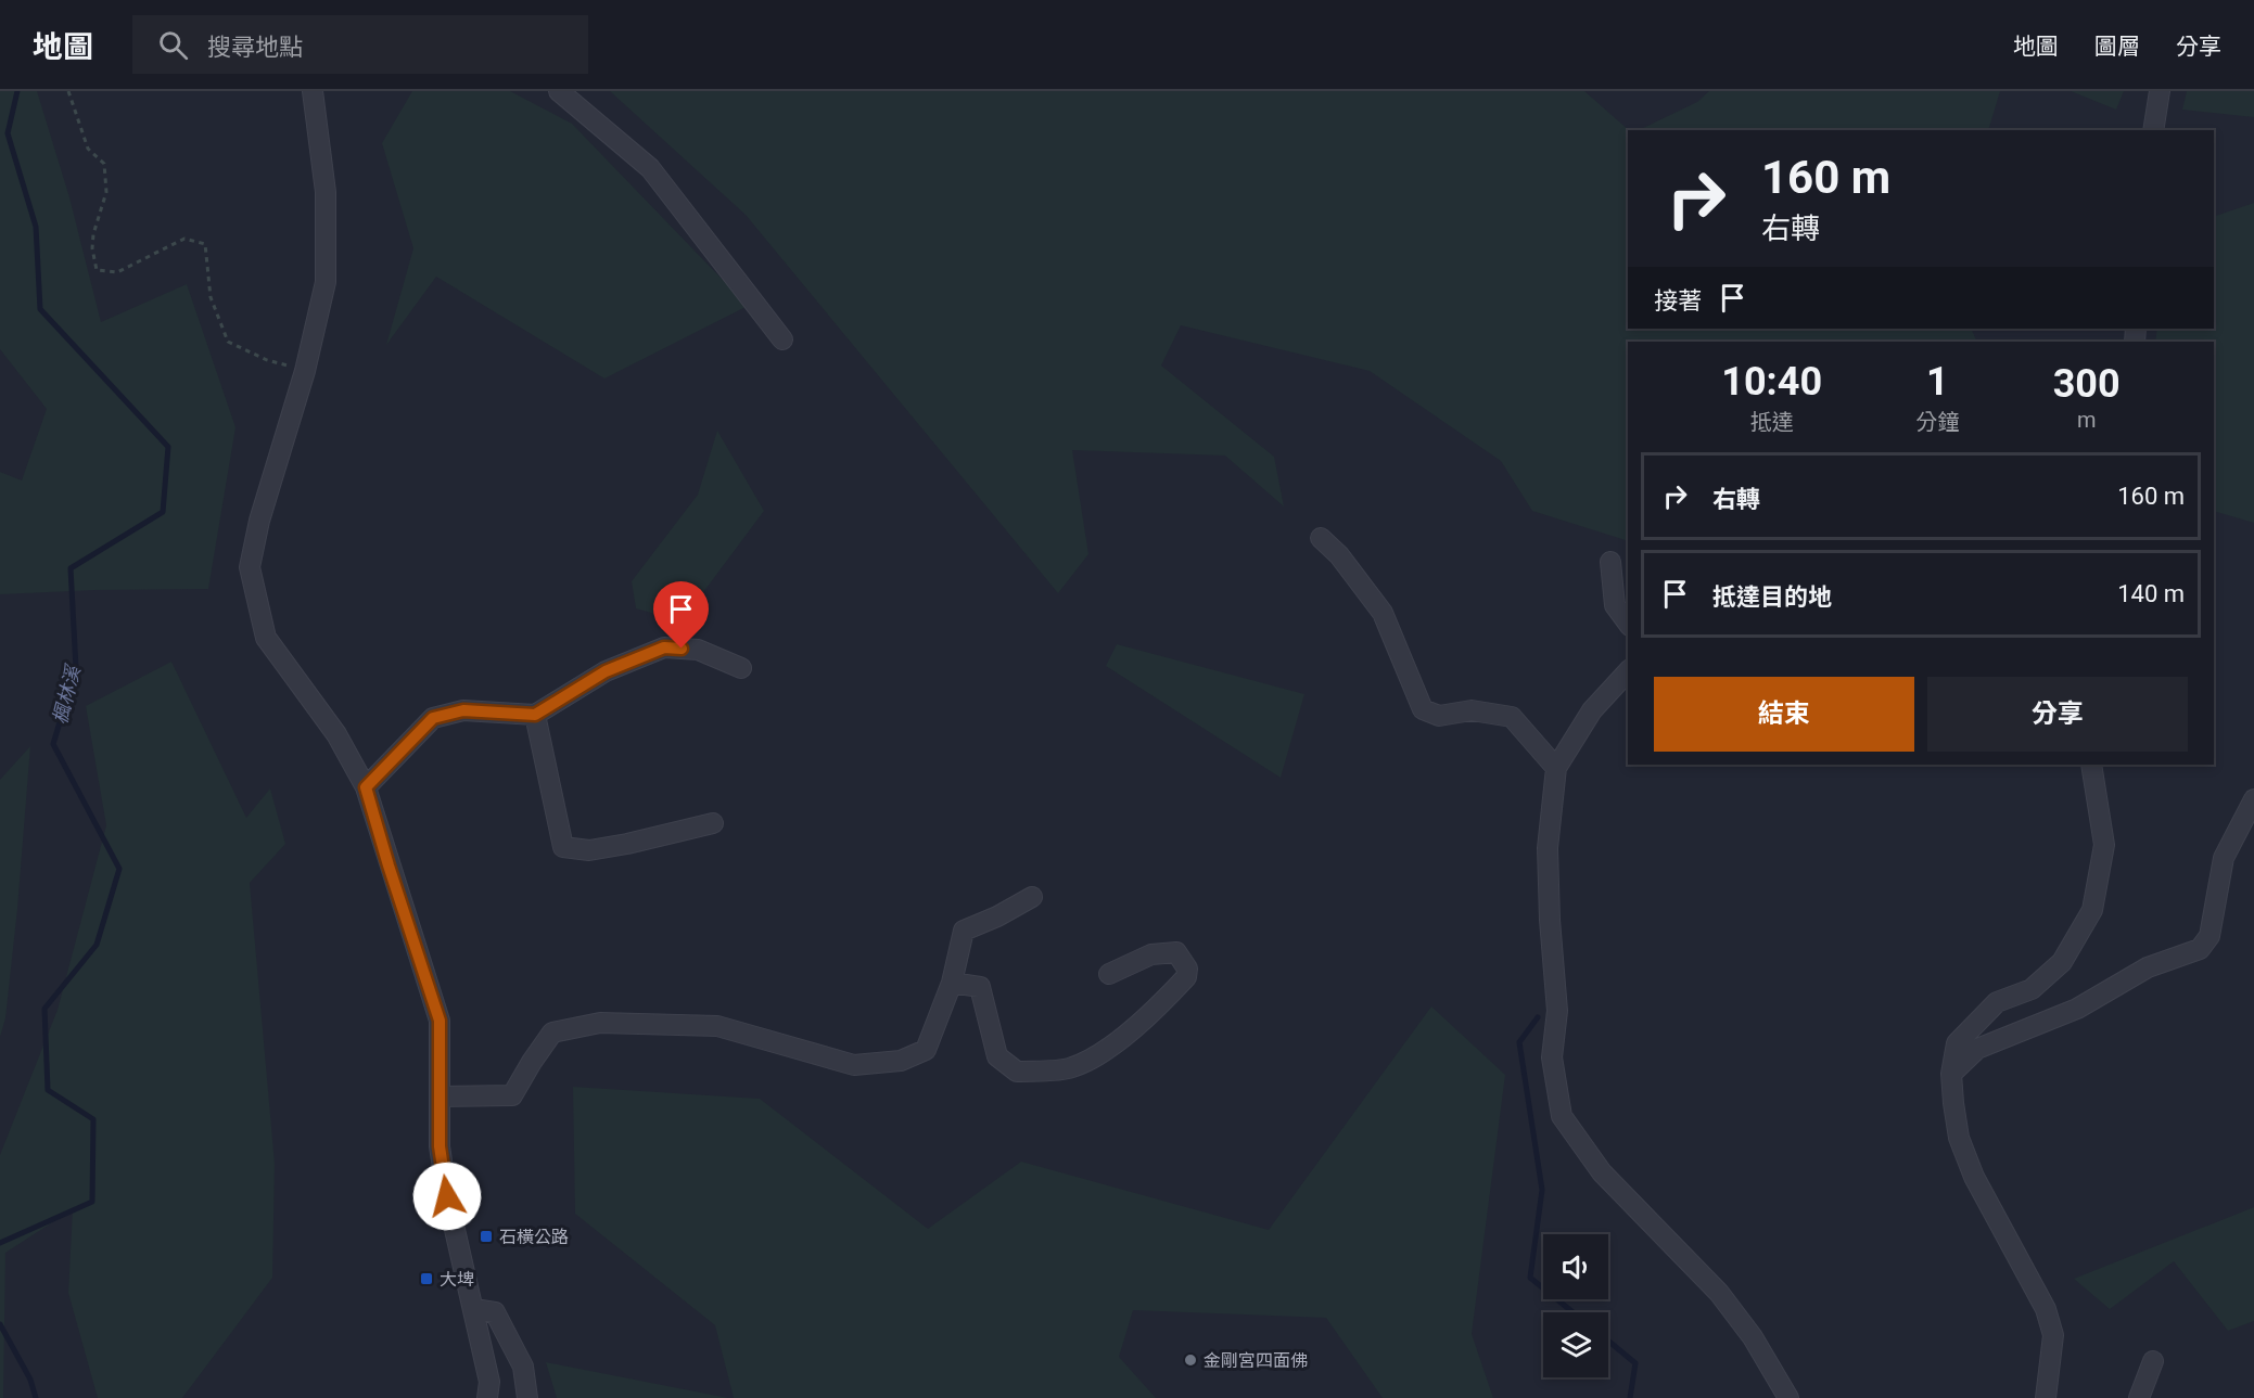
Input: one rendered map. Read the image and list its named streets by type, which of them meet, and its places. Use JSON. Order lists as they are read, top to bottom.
{
  "water": ["楓林溪"],
  "places": {
    "transit": ["石橫公路", "大埤"],
    "other": ["金剛宮四面佛"]
  },
  "page": {
    "header": "地圖",
    "search": "搜尋地點",
    "nav": ["地圖", "圖層", "分享"],
    "turn": ["160 m", "右轉"],
    "then": "接著",
    "eta": [
      "10:40",
      "抵達",
      "1",
      "分鐘",
      "300",
      "m"
    ],
    "list": [
      {
        "name": "右轉",
        "value": "160 m"
      },
      {
        "name": "抵達目的地",
        "value": "140 m"
      }
    ],
    "buttons": ["結束", "分享"]
  }
}
